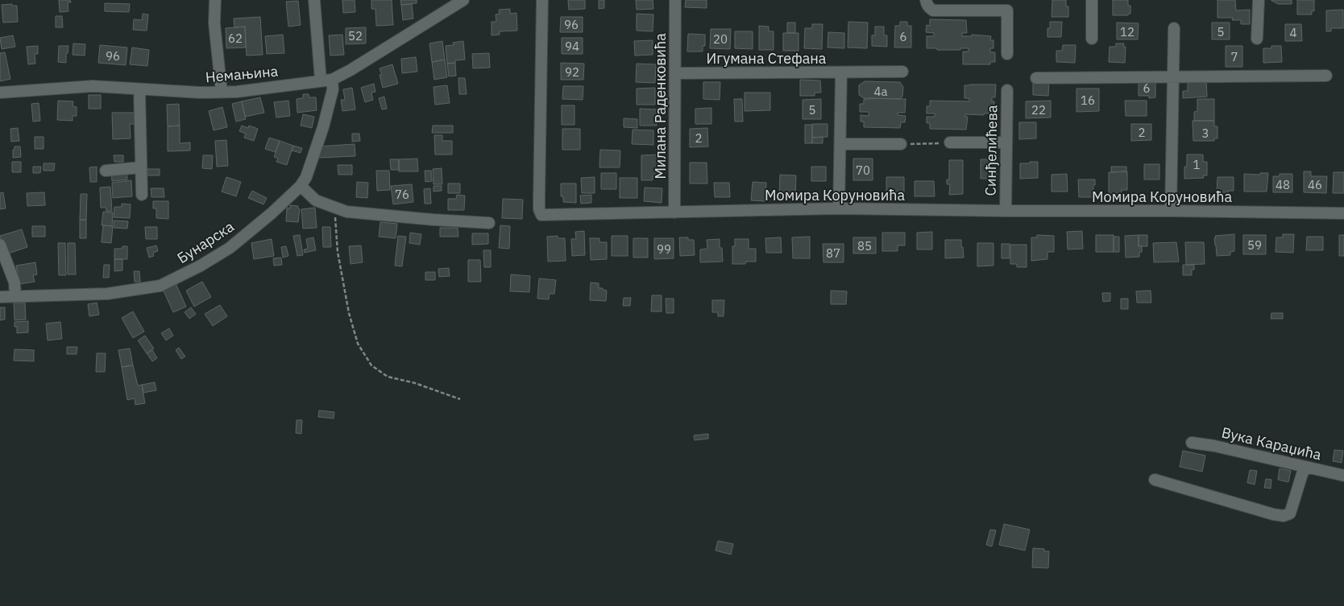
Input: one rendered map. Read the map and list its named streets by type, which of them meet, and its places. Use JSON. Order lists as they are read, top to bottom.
{
  "streets": {
    "street": [
      "Игумана Стефана",
      "Немањина",
      "Милана Раденковића",
      "Синђелићева",
      "Момира Коруновића",
      "Бунарска",
      "Вука Караџића"
    ]
  },
  "crossings": [
    ["Игумана Стефана", "Милана Раденковића"],
    ["Игумана Стефана", "Момира Коруновића"],
    ["Немањина", "Бунарска"],
    ["Милана Раденковића", "Момира Коруновића"],
    ["Синђелићева", "Момира Коруновића"]
  ],
  "house_numbers": [
    "96",
    "12",
    "5",
    "4",
    "52",
    "6",
    "62",
    "20",
    "94",
    "96",
    "7",
    "92",
    "6",
    "4a",
    "16",
    "5",
    "22",
    "2",
    "3",
    "2",
    "1",
    "70",
    "48",
    "46",
    "76",
    "59",
    "85",
    "99",
    "87"
  ]
}
